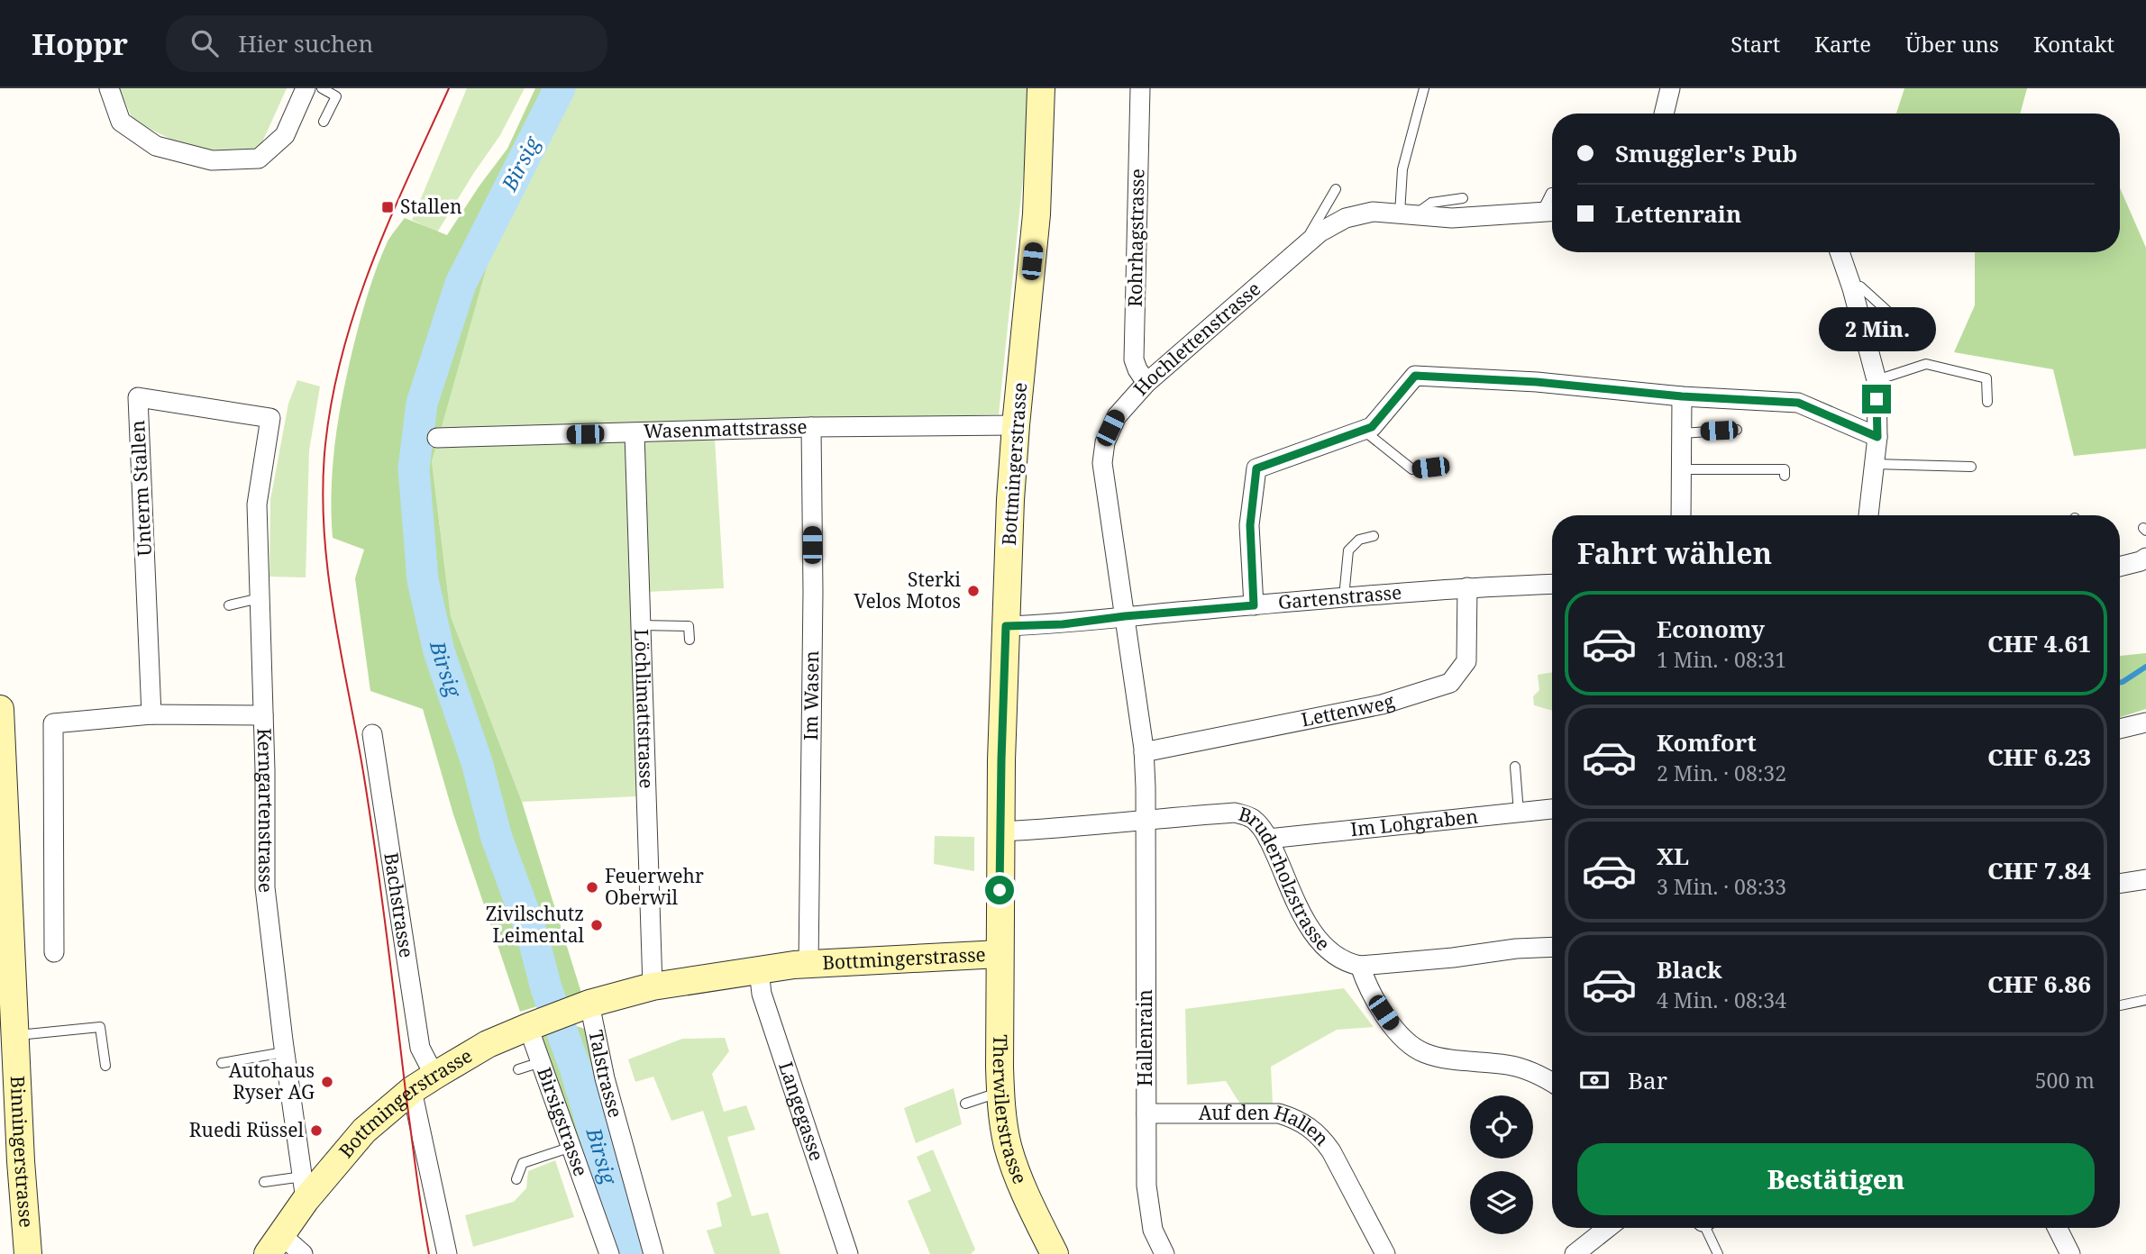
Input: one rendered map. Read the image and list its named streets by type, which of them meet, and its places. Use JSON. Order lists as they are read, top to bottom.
{
  "streets": {
    "main road": ["Bottmingerstrasse", "Therwilerstrasse", "Binningerstrasse"],
    "street": [
      "Rohrhagstrasse",
      "Hochlettenstrasse",
      "Wasenmattstrasse",
      "Unterm Stallen",
      "Gartenstrasse",
      "Im Wasen",
      "Löchlimattstrasse",
      "Lettenweg",
      "Kerngartenstrasse",
      "Im Lohgraben",
      "Bruderholzstrasse",
      "Bachstrasse",
      "Hallenrain",
      "Talstrasse",
      "Langegasse",
      "Birsigstrasse",
      "Auf den Hallen"
    ]
  },
  "crossings": [
    ["Rohrhagstrasse", "Hochlettenstrasse"],
    ["Hochlettenstrasse", "Gartenstrasse"],
    ["Hochlettenstrasse", "Lettenweg"],
    ["Hochlettenstrasse", "Bruderholzstrasse"],
    ["Hochlettenstrasse", "Hallenrain"],
    ["Wasenmattstrasse", "Bottmingerstrasse"],
    ["Wasenmattstrasse", "Im Wasen"],
    ["Wasenmattstrasse", "Löchlimattstrasse"],
    ["Bottmingerstrasse", "Gartenstrasse"],
    ["Bottmingerstrasse", "Im Wasen"],
    ["Bottmingerstrasse", "Löchlimattstrasse"],
    ["Bottmingerstrasse", "Kerngartenstrasse"],
    ["Bottmingerstrasse", "Bruderholzstrasse"],
    ["Bottmingerstrasse", "Bachstrasse"],
    ["Bottmingerstrasse", "Talstrasse"],
    ["Bottmingerstrasse", "Therwilerstrasse"],
    ["Bottmingerstrasse", "Langegasse"],
    ["Bottmingerstrasse", "Birsigstrasse"],
    ["Unterm Stallen", "Kerngartenstrasse"],
    ["Gartenstrasse", "Lettenweg"],
    ["Im Lohgraben", "Bruderholzstrasse"],
    ["Bruderholzstrasse", "Hallenrain"],
    ["Hallenrain", "Auf den Hallen"]
  ],
  "water": ["Birsig"],
  "places": {
    "transit": ["Stallen"],
    "other": [
      "Sterki Velos Motos",
      "Feuerwehr Oberwil",
      "Zivilschutz Leimental",
      "Autohaus Ryser AG",
      "Ruedi Rüssel"
    ]
  },
  "page": {
    "header": "Hoppr",
    "search": "Hier suchen",
    "nav": [
      "Start",
      "Karte",
      "Über uns",
      "Kontakt"
    ],
    "banner": ["Smuggler's Pub", "Lettenrain"],
    "bubble": "2 Min.",
    "heading": "Fahrt wählen",
    "list": [
      {
        "name": "Economy",
        "note": "1 Min. · 08:31",
        "value": "CHF 4.61"
      },
      {
        "name": "Komfort",
        "note": "2 Min. · 08:32",
        "value": "CHF 6.23"
      },
      {
        "name": "XL",
        "note": "3 Min. · 08:33",
        "value": "CHF 7.84"
      },
      {
        "name": "Black",
        "note": "4 Min. · 08:34",
        "value": "CHF 6.86"
      }
    ],
    "pay": ["Bar", "500 m"],
    "buttons": "Bestätigen"
  }
}
